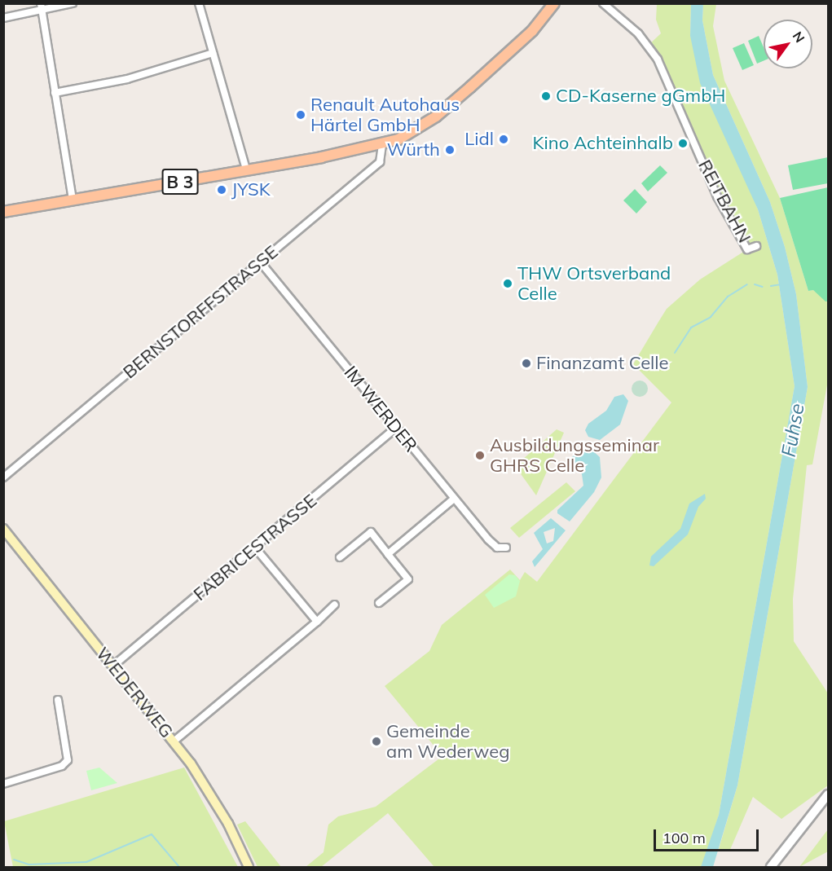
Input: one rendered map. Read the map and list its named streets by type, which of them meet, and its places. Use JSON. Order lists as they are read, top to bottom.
{
  "streets": {
    "main road": ["B 3", "WEDERWEG"],
    "street": [
      "REITBAHN",
      "BERNSTORFFSTRASSE",
      "IM WERDER",
      "FABRICESTRASSE"
    ]
  },
  "crossings": [
    ["B 3", "BERNSTORFFSTRASSE"],
    ["BERNSTORFFSTRASSE", "IM WERDER"],
    ["IM WERDER", "FABRICESTRASSE"],
    ["FABRICESTRASSE", "WEDERWEG"]
  ],
  "water": ["Fuhse"],
  "places": [
    "CD-Kaserne gGmbH",
    "Renault Autohaus Härtel GmbH",
    "Lidl",
    "Kino Achteinhalb",
    "Würth",
    "JYSK",
    "THW Ortsverband Celle",
    "Finanzamt Celle",
    "Ausbildungsseminar GHRS Celle",
    "Gemeinde am Wederweg"
  ],
  "scale_bar": "100 m",
  "north": "top right"
}
